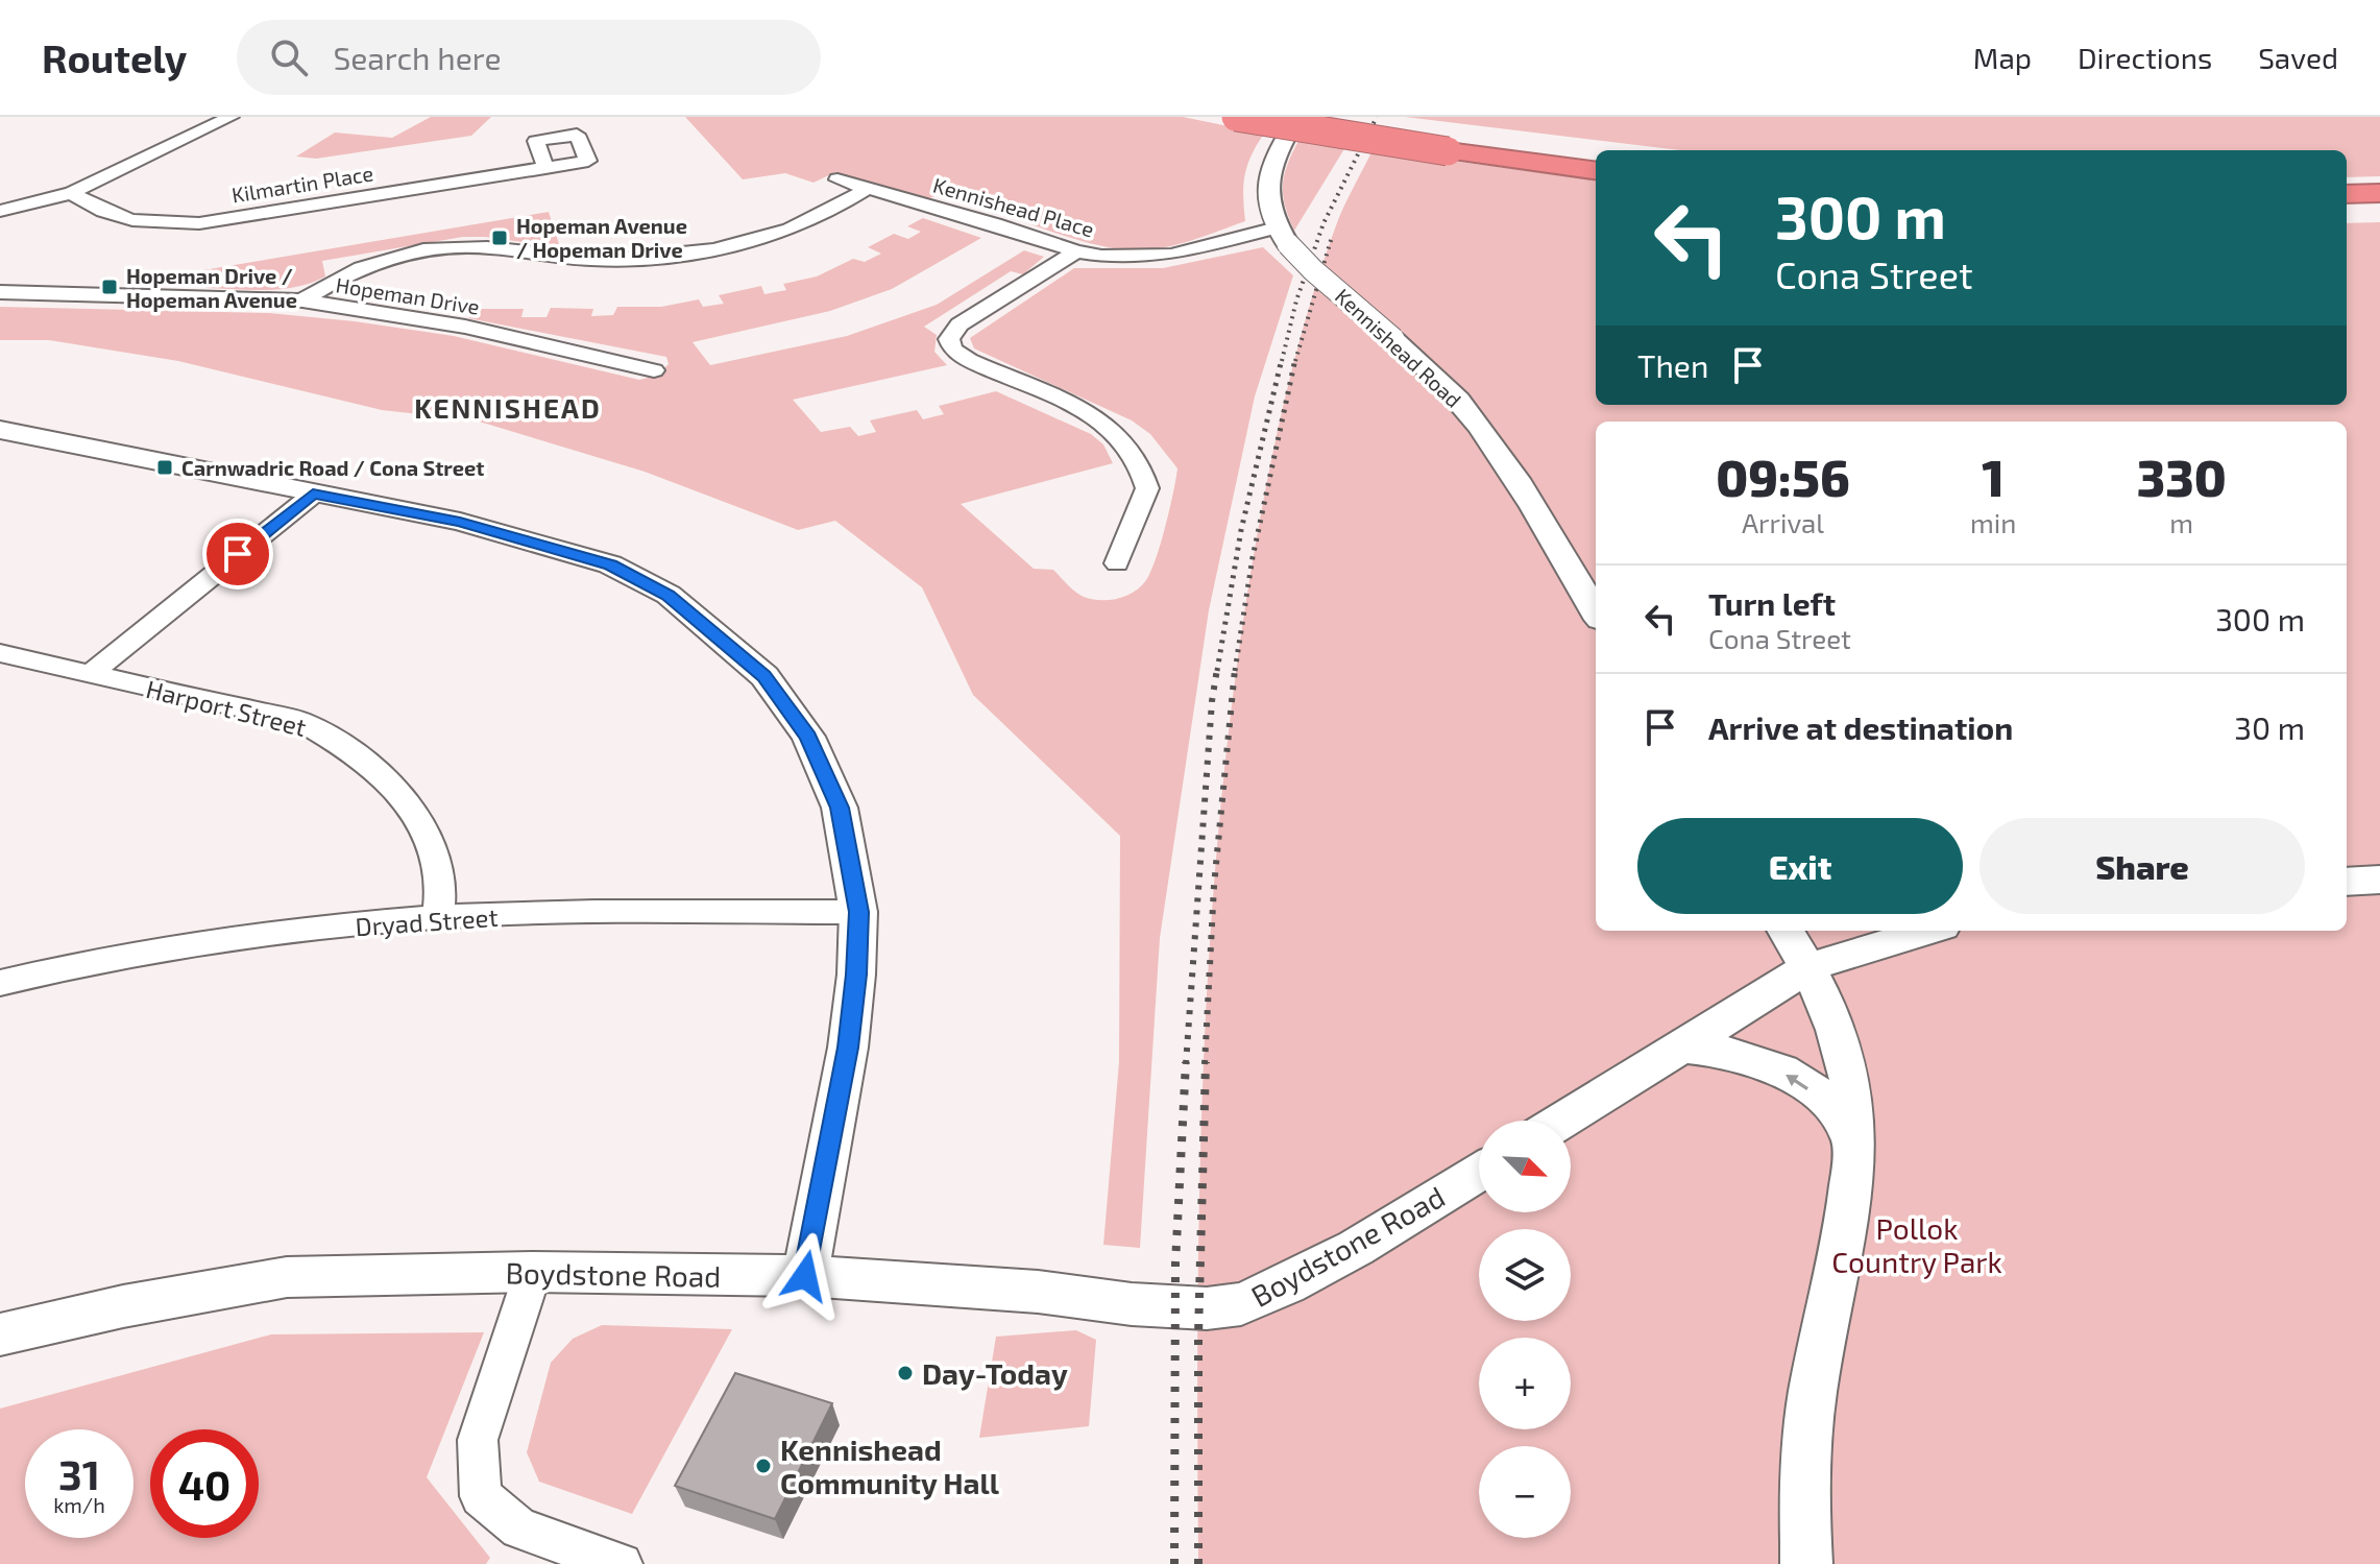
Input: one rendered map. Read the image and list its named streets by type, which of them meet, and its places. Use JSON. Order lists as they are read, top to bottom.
{
  "streets": {
    "street": [
      "Kilmartin Place",
      "Kennishead Place",
      "Hopeman Drive",
      "Kennishead Road",
      "Harport Street",
      "Dryad Street",
      "Boydstone Road"
    ]
  },
  "crossings": [
    ["Kennishead Place", "Kennishead Road"],
    ["Harport Street", "Dryad Street"]
  ],
  "districts": ["KENNISHEAD"],
  "parks": ["Pollok Country Park"],
  "places": {
    "transit": ["Hopeman Avenue / Hopeman Drive", "Hopeman Drive / Hopeman Avenue", "Carnwadric Road / Cona Street"],
    "other": ["Day-Today", "Kennishead Community Hall"]
  },
  "north": "bottom right",
  "page": {
    "header": "Routely",
    "search": "Search here",
    "nav": ["Map", "Directions", "Saved"],
    "turn": ["300 m", "Cona Street"],
    "then": "Then",
    "eta": [
      "09:56",
      "Arrival",
      "1",
      "min",
      "330",
      "m"
    ],
    "list": [
      {
        "name": "Turn left",
        "note": "Cona Street",
        "value": "300 m"
      },
      {
        "name": "Arrive at destination",
        "value": "30 m"
      }
    ],
    "buttons": ["Exit", "Share"],
    "map_buttons": ["+", "−"],
    "speed": "31 km/h",
    "limit": "40"
  }
}
